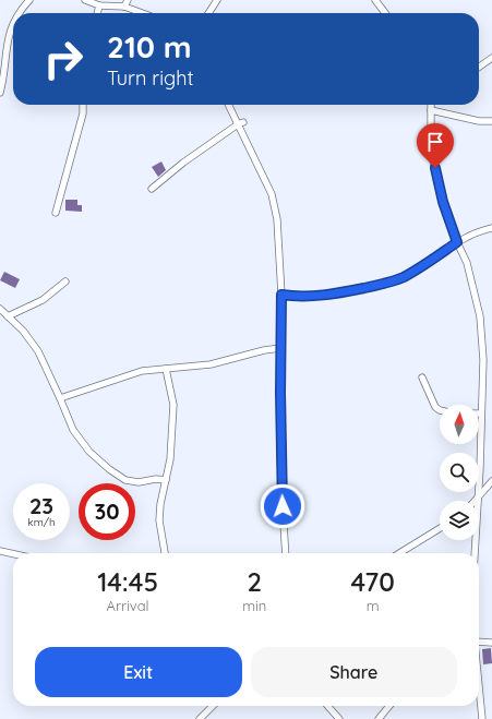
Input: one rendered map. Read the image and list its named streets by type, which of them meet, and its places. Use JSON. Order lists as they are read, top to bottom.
{
  "north": "top",
  "page": {
    "turn": ["210 m", "Turn right"],
    "speed": "23 km/h",
    "limit": "30",
    "eta": [
      "14:45",
      "Arrival",
      "2",
      "min",
      "470",
      "m"
    ],
    "buttons": ["Exit", "Share"]
  }
}
